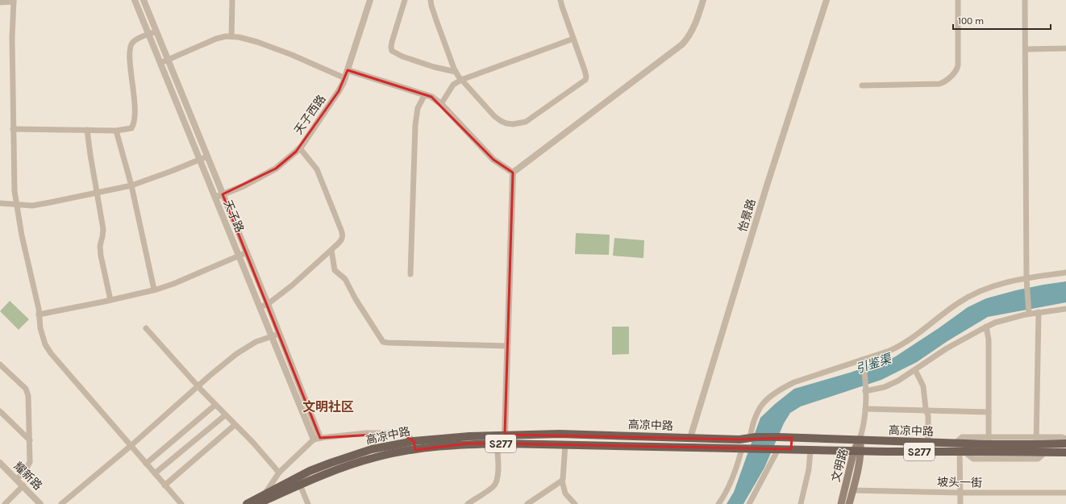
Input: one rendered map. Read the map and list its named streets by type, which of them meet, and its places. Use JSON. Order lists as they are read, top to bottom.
{
  "streets": {
    "main road": ["高凉中路", "S277", "文明路"],
    "street": [
      "天子西路",
      "怡景路",
      "天子路",
      "耀新路",
      "坡头一街"
    ]
  },
  "crossings": [
    ["天子西路", "天子路"],
    ["怡景路", "高凉中路"],
    ["高凉中路", "文明路"],
    ["文明路", "坡头一街"]
  ],
  "districts": ["文明社区"],
  "water": ["引鉴渠"],
  "scale_bar": "100 m"
}
